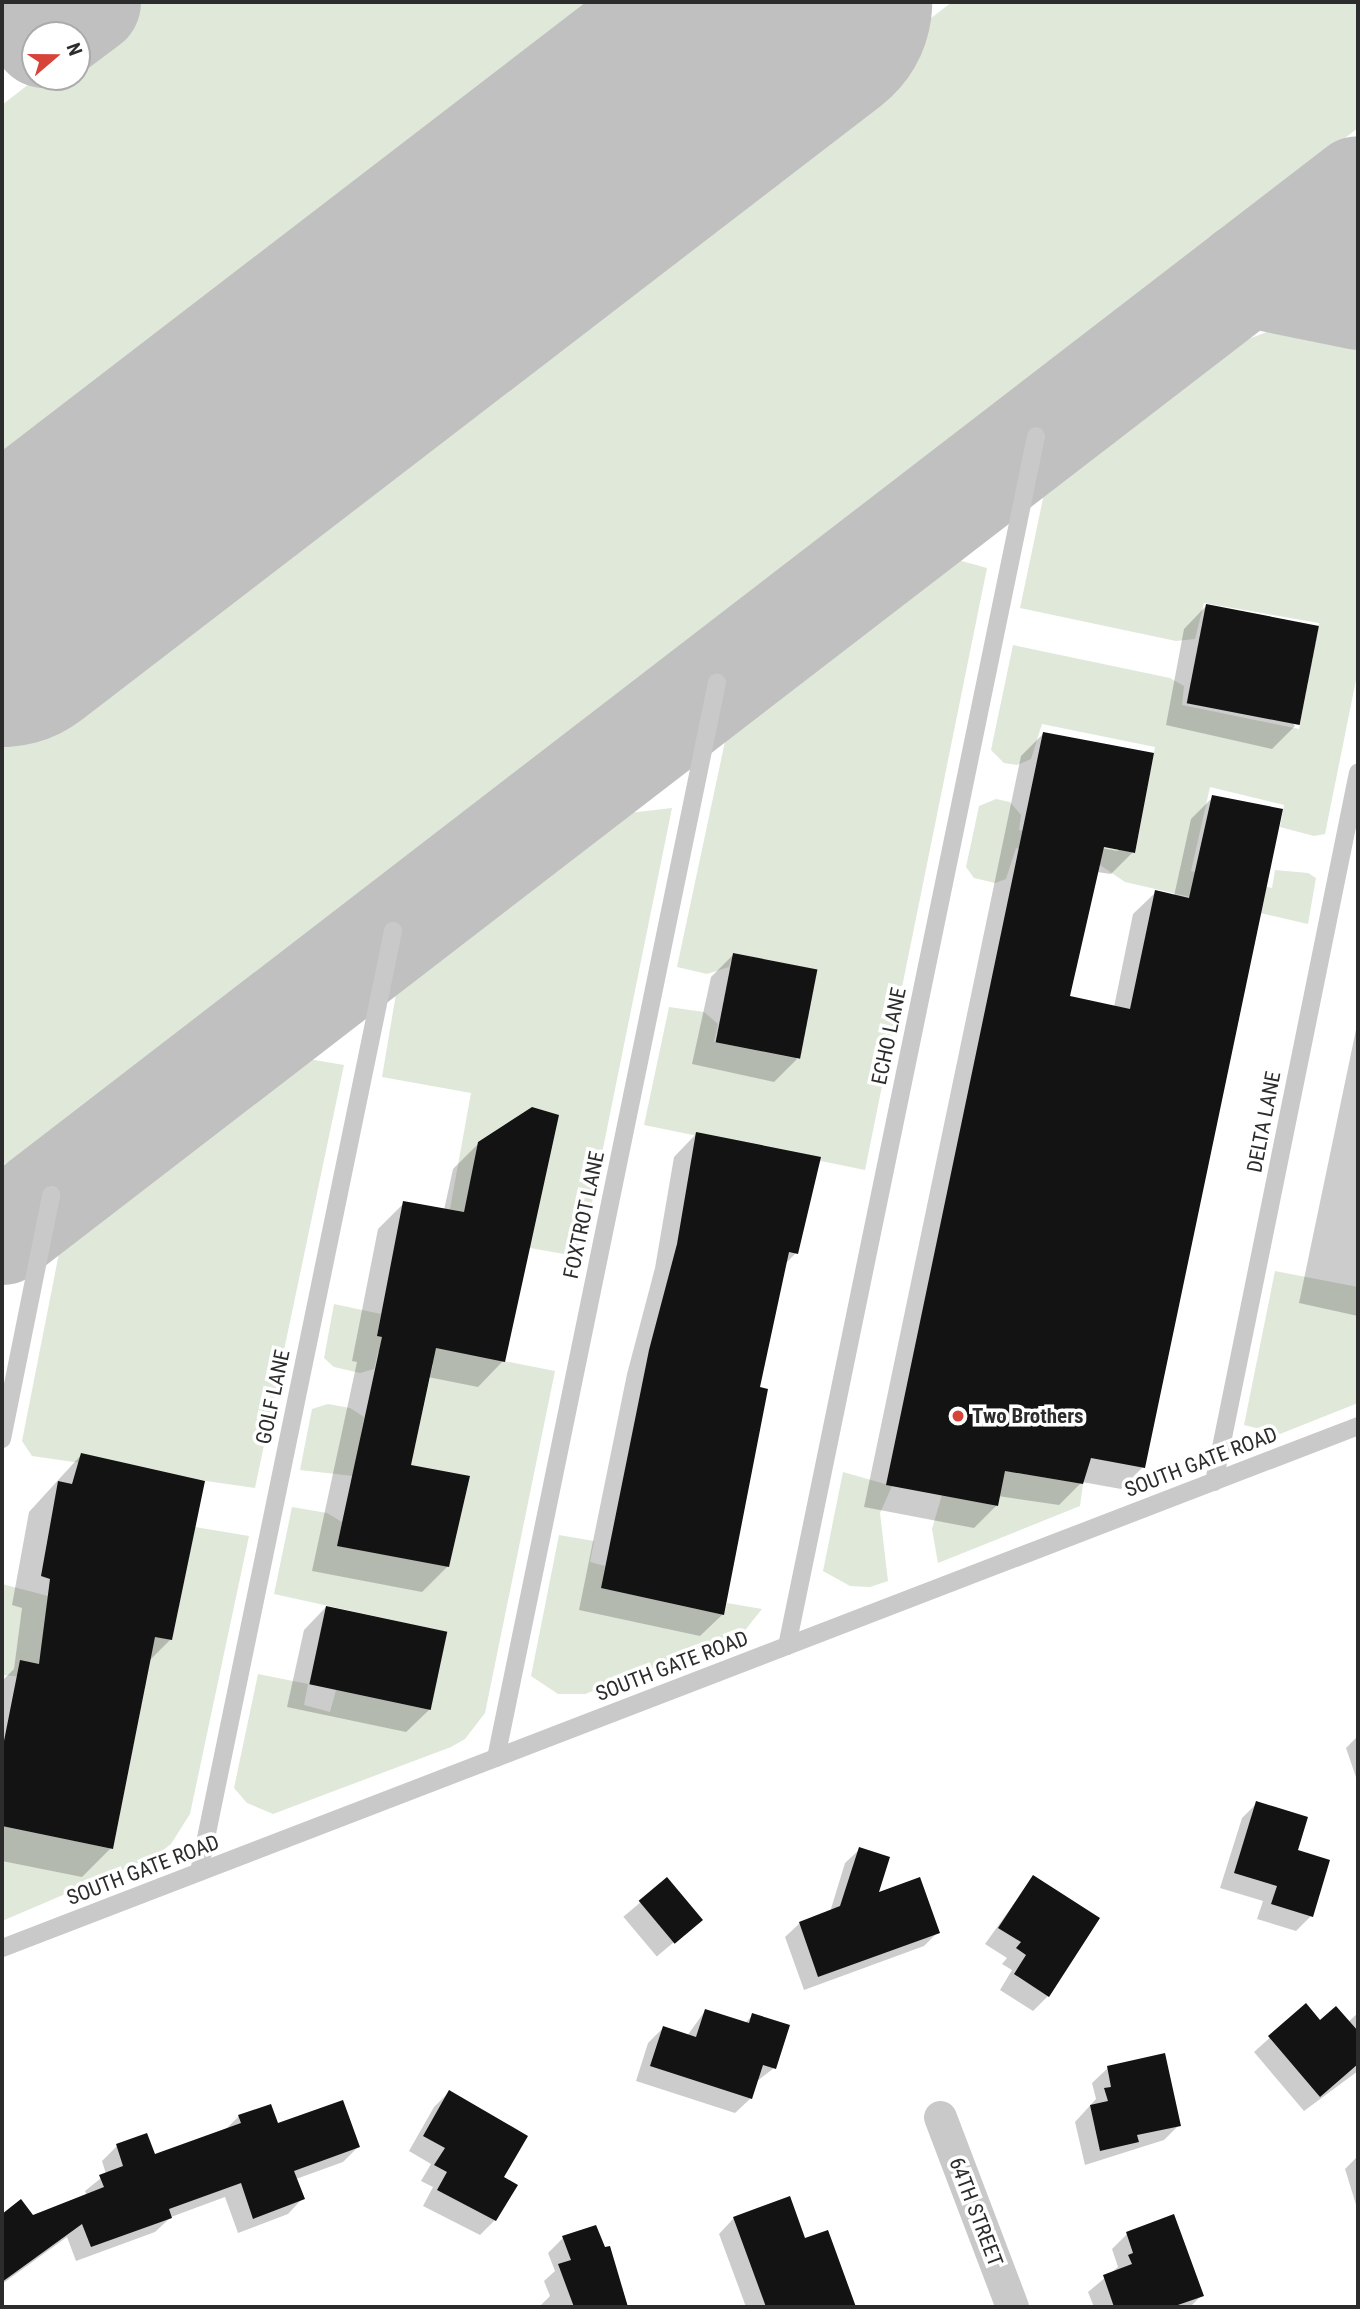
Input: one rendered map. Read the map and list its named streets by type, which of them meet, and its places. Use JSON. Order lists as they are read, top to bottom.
{
  "streets": {
    "street": ["64TH STREET"],
    "lane": [
      "ECHO LANE",
      "DELTA LANE",
      "FOXTROT LANE",
      "GOLF LANE",
      "SOUTH GATE ROAD"
    ]
  },
  "crossings": [
    ["ECHO LANE", "SOUTH GATE ROAD"],
    ["DELTA LANE", "SOUTH GATE ROAD"],
    ["FOXTROT LANE", "SOUTH GATE ROAD"],
    ["GOLF LANE", "SOUTH GATE ROAD"]
  ],
  "places": ["Two Brothers"],
  "north": "right"
}
